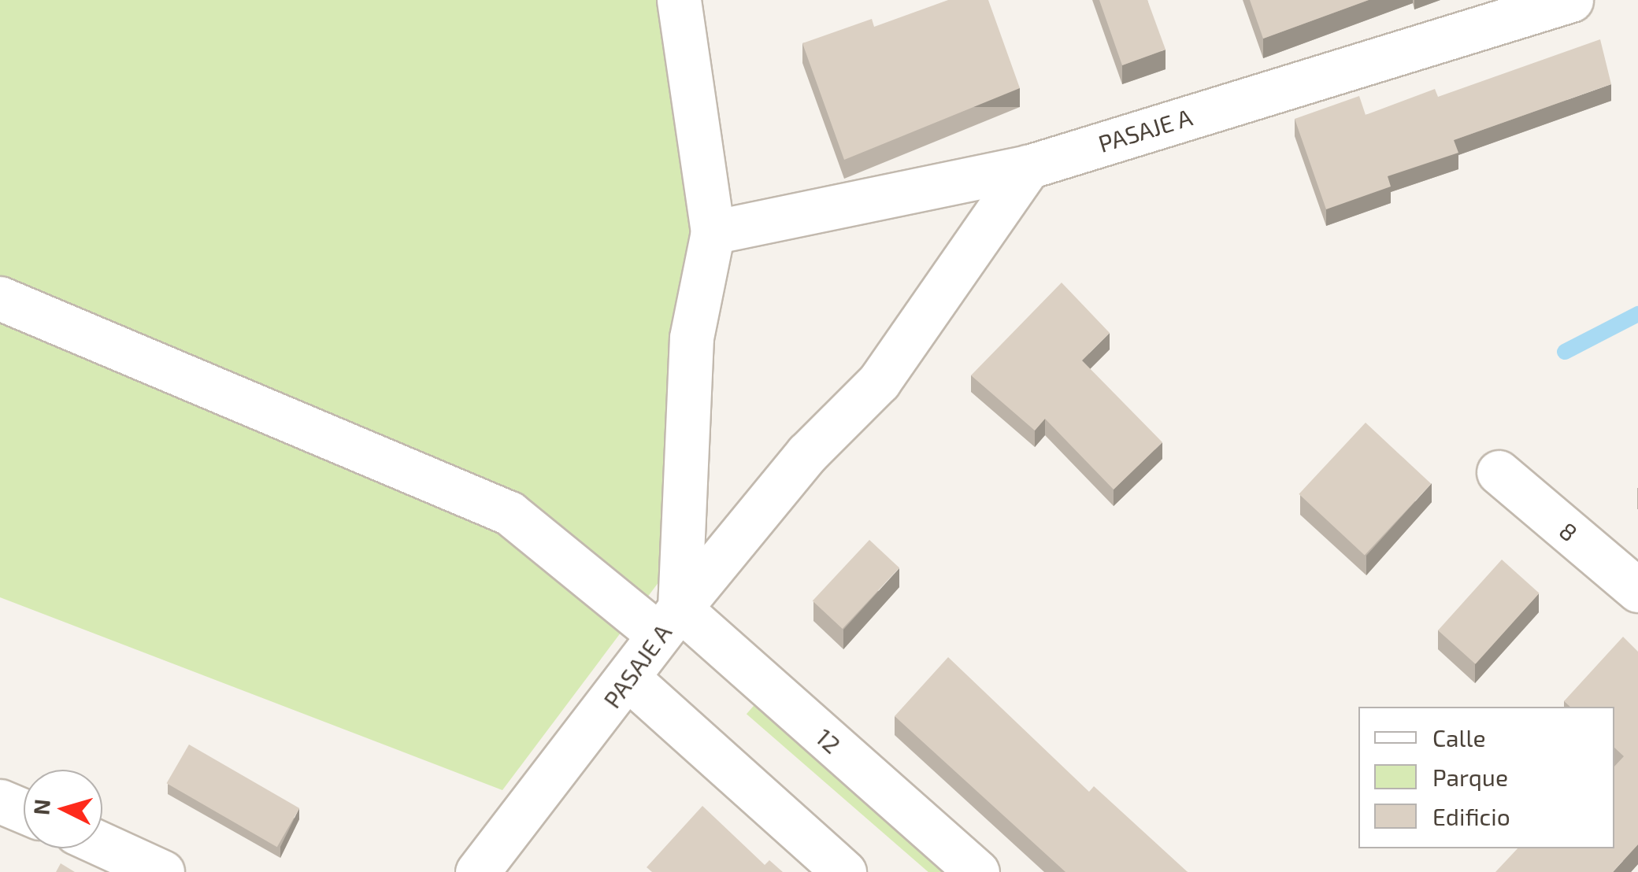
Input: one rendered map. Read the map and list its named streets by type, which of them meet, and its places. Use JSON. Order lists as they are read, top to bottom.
{
  "streets": {
    "street": ["PASAJE A", "8", "12"]
  },
  "crossings": [
    ["PASAJE A", "12"]
  ],
  "legend": ["Calle", "Parque", "Edificio"],
  "north": "left"
}
